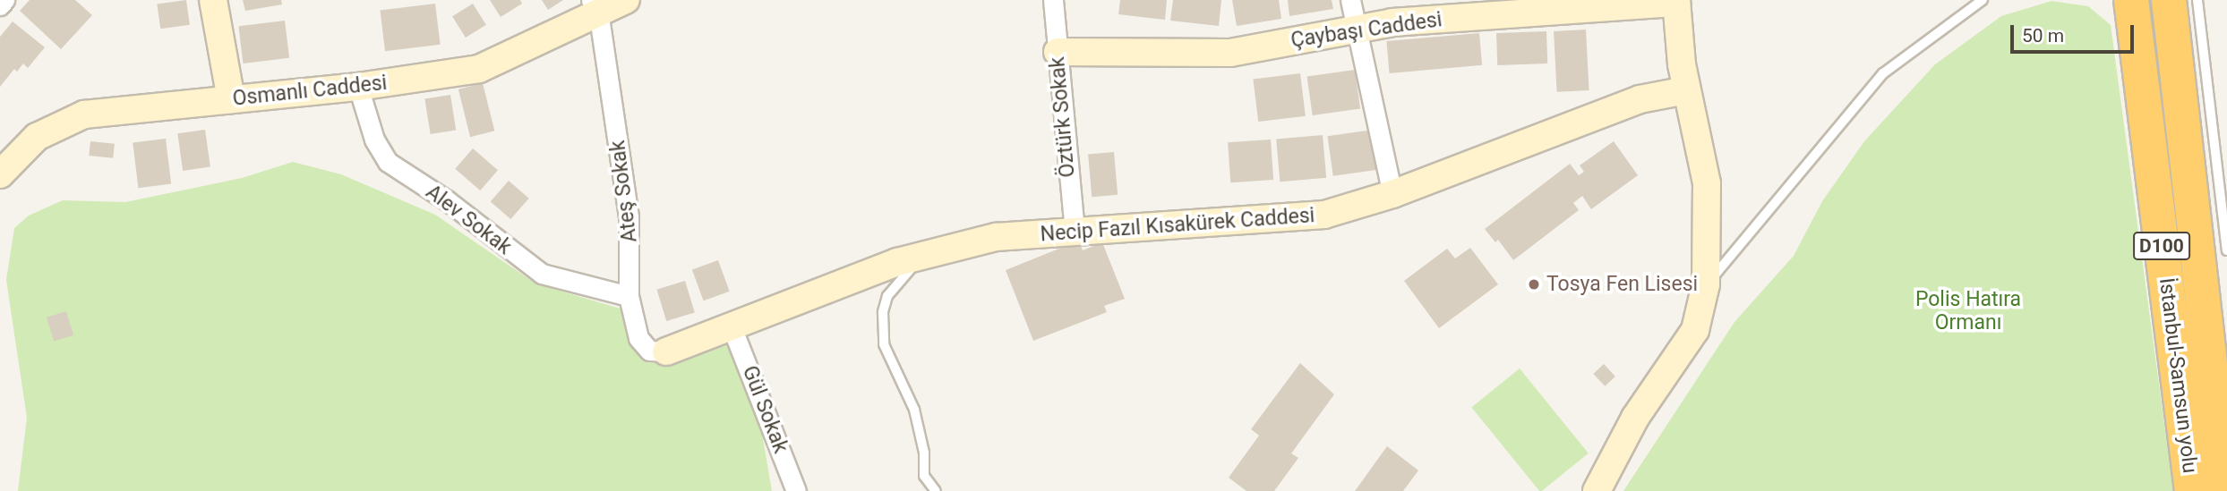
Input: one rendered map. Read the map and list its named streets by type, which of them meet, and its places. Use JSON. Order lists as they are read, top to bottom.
{
  "streets": {
    "highway": ["D100", "İstanbul-Samsun yolu"],
    "street": [
      "Çaybaşı Caddesi",
      "Osmanlı Caddesi",
      "Öztürk Sokak",
      "Ateş Sokak",
      "Alev Sokak",
      "Necip Fazıl Kısakürek Caddesi",
      "Gül Sokak"
    ]
  },
  "crossings": [
    ["Çaybaşı Caddesi", "Öztürk Sokak"],
    ["Osmanlı Caddesi", "Ateş Sokak"],
    ["Osmanlı Caddesi", "Alev Sokak"],
    ["Öztürk Sokak", "Necip Fazıl Kısakürek Caddesi"],
    ["Ateş Sokak", "Alev Sokak"],
    ["Ateş Sokak", "Necip Fazıl Kısakürek Caddesi"],
    ["Necip Fazıl Kısakürek Caddesi", "Gül Sokak"]
  ],
  "parks": ["Polis Hatıra Ormanı"],
  "places": ["Tosya Fen Lisesi"],
  "scale_bar": "50 m"
}
